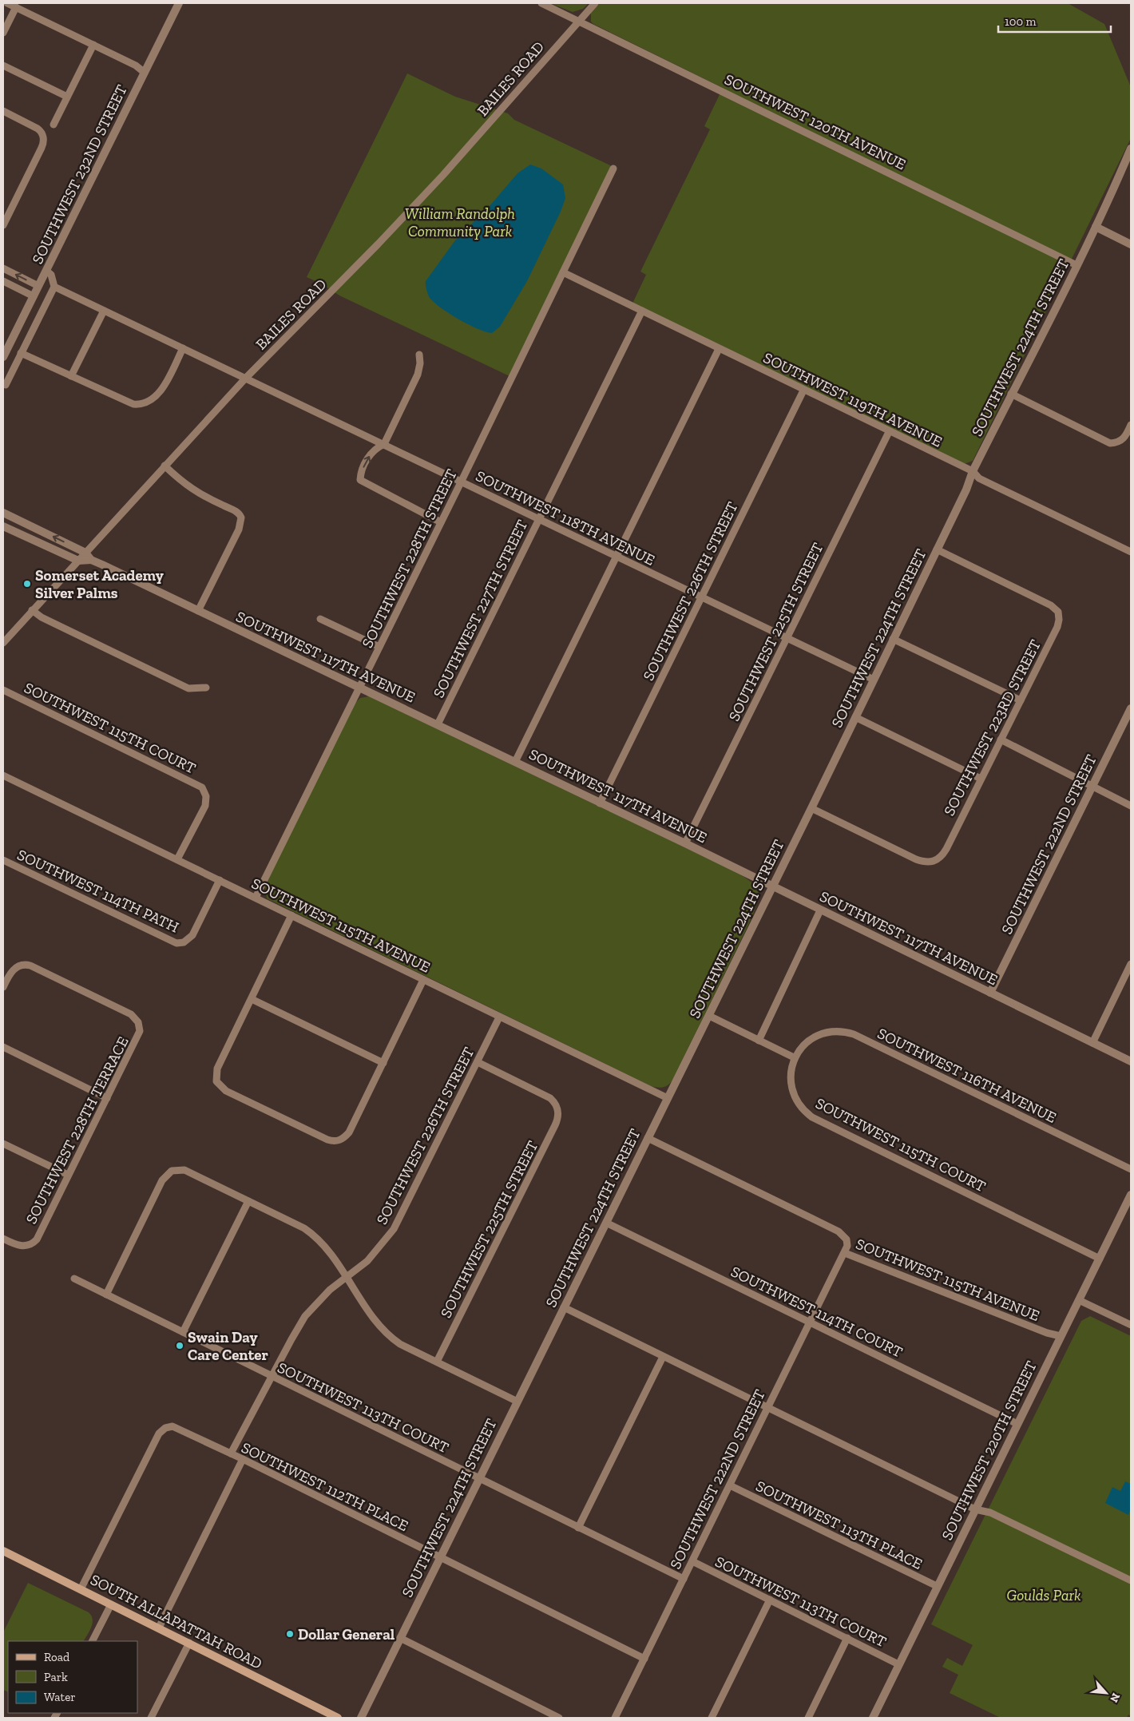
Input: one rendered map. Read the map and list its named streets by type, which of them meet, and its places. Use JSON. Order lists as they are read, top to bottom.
{
  "streets": {
    "main road": ["SOUTH ALLAPATTAH ROAD"],
    "street": [
      "BAILES ROAD",
      "SOUTHWEST 120TH AVENUE",
      "SOUTHWEST 232ND STREET",
      "SOUTHWEST 224TH STREET",
      "SOUTHWEST 119TH AVENUE",
      "SOUTHWEST 118TH AVENUE",
      "SOUTHWEST 228TH STREET",
      "SOUTHWEST 226TH STREET",
      "SOUTHWEST 227TH STREET",
      "SOUTHWEST 225TH STREET",
      "SOUTHWEST 117TH AVENUE",
      "SOUTHWEST 115TH COURT",
      "SOUTHWEST 223RD STREET",
      "SOUTHWEST 222ND STREET",
      "SOUTHWEST 114TH PATH",
      "SOUTHWEST 115TH AVENUE",
      "SOUTHWEST 116TH AVENUE",
      "SOUTHWEST 228TH TERRACE",
      "SOUTHWEST 114TH COURT",
      "SOUTHWEST 113TH COURT",
      "SOUTHWEST 220TH STREET",
      "SOUTHWEST 112TH PLACE",
      "SOUTHWEST 113TH PLACE"
    ]
  },
  "crossings": [
    ["BAILES ROAD", "SOUTHWEST 120TH AVENUE"],
    ["BAILES ROAD", "SOUTHWEST 118TH AVENUE"],
    ["BAILES ROAD", "SOUTHWEST 117TH AVENUE"],
    ["SOUTHWEST 120TH AVENUE", "SOUTHWEST 224TH STREET"],
    ["SOUTHWEST 224TH STREET", "SOUTHWEST 119TH AVENUE"],
    ["SOUTHWEST 224TH STREET", "SOUTHWEST 118TH AVENUE"],
    ["SOUTHWEST 224TH STREET", "SOUTHWEST 117TH AVENUE"],
    ["SOUTHWEST 224TH STREET", "SOUTHWEST 223RD STREET"],
    ["SOUTHWEST 224TH STREET", "SOUTHWEST 115TH AVENUE"],
    ["SOUTHWEST 224TH STREET", "SOUTHWEST 114TH COURT"],
    ["SOUTHWEST 224TH STREET", "SOUTHWEST 113TH COURT"],
    ["SOUTHWEST 224TH STREET", "SOUTHWEST 112TH PLACE"],
    ["SOUTHWEST 119TH AVENUE", "SOUTHWEST 228TH STREET"],
    ["SOUTHWEST 119TH AVENUE", "SOUTHWEST 226TH STREET"],
    ["SOUTHWEST 119TH AVENUE", "SOUTHWEST 227TH STREET"],
    ["SOUTHWEST 119TH AVENUE", "SOUTHWEST 225TH STREET"],
    ["SOUTHWEST 118TH AVENUE", "SOUTHWEST 228TH STREET"],
    ["SOUTHWEST 118TH AVENUE", "SOUTHWEST 226TH STREET"],
    ["SOUTHWEST 118TH AVENUE", "SOUTHWEST 227TH STREET"],
    ["SOUTHWEST 118TH AVENUE", "SOUTHWEST 225TH STREET"],
    ["SOUTHWEST 228TH STREET", "SOUTHWEST 117TH AVENUE"],
    ["SOUTHWEST 228TH STREET", "SOUTHWEST 115TH AVENUE"],
    ["SOUTHWEST 226TH STREET", "SOUTHWEST 225TH STREET"],
    ["SOUTHWEST 226TH STREET", "SOUTHWEST 117TH AVENUE"],
    ["SOUTHWEST 226TH STREET", "SOUTHWEST 115TH AVENUE"],
    ["SOUTHWEST 226TH STREET", "SOUTHWEST 113TH COURT"],
    ["SOUTHWEST 226TH STREET", "SOUTHWEST 112TH PLACE"],
    ["SOUTHWEST 227TH STREET", "SOUTHWEST 117TH AVENUE"],
    ["SOUTHWEST 225TH STREET", "SOUTHWEST 117TH AVENUE"],
    ["SOUTHWEST 117TH AVENUE", "SOUTHWEST 222ND STREET"],
    ["SOUTHWEST 115TH COURT", "SOUTHWEST 115TH AVENUE"],
    ["SOUTHWEST 115TH COURT", "SOUTHWEST 116TH AVENUE"],
    ["SOUTHWEST 115TH COURT", "SOUTHWEST 220TH STREET"],
    ["SOUTHWEST 222ND STREET", "SOUTHWEST 115TH AVENUE"],
    ["SOUTHWEST 222ND STREET", "SOUTHWEST 114TH COURT"],
    ["SOUTHWEST 222ND STREET", "SOUTHWEST 113TH COURT"],
    ["SOUTHWEST 222ND STREET", "SOUTHWEST 112TH PLACE"],
    ["SOUTHWEST 222ND STREET", "SOUTHWEST 113TH PLACE"],
    ["SOUTHWEST 114TH PATH", "SOUTHWEST 115TH AVENUE"],
    ["SOUTHWEST 115TH AVENUE", "SOUTHWEST 220TH STREET"],
    ["SOUTHWEST 114TH COURT", "SOUTHWEST 220TH STREET"],
    ["SOUTHWEST 113TH COURT", "SOUTHWEST 220TH STREET"],
    ["SOUTHWEST 220TH STREET", "SOUTHWEST 113TH PLACE"],
    ["SOUTHWEST 112TH PLACE", "SOUTH ALLAPATTAH ROAD"]
  ],
  "parks": ["William Randolph Community Park", "Goulds Park"],
  "places": ["Somerset Academy Silver Palms", "Swain Day Care Center", "Dollar General"],
  "legend": ["Road", "Park", "Water"],
  "scale_bar": "100 m",
  "north": "bottom right"
}
